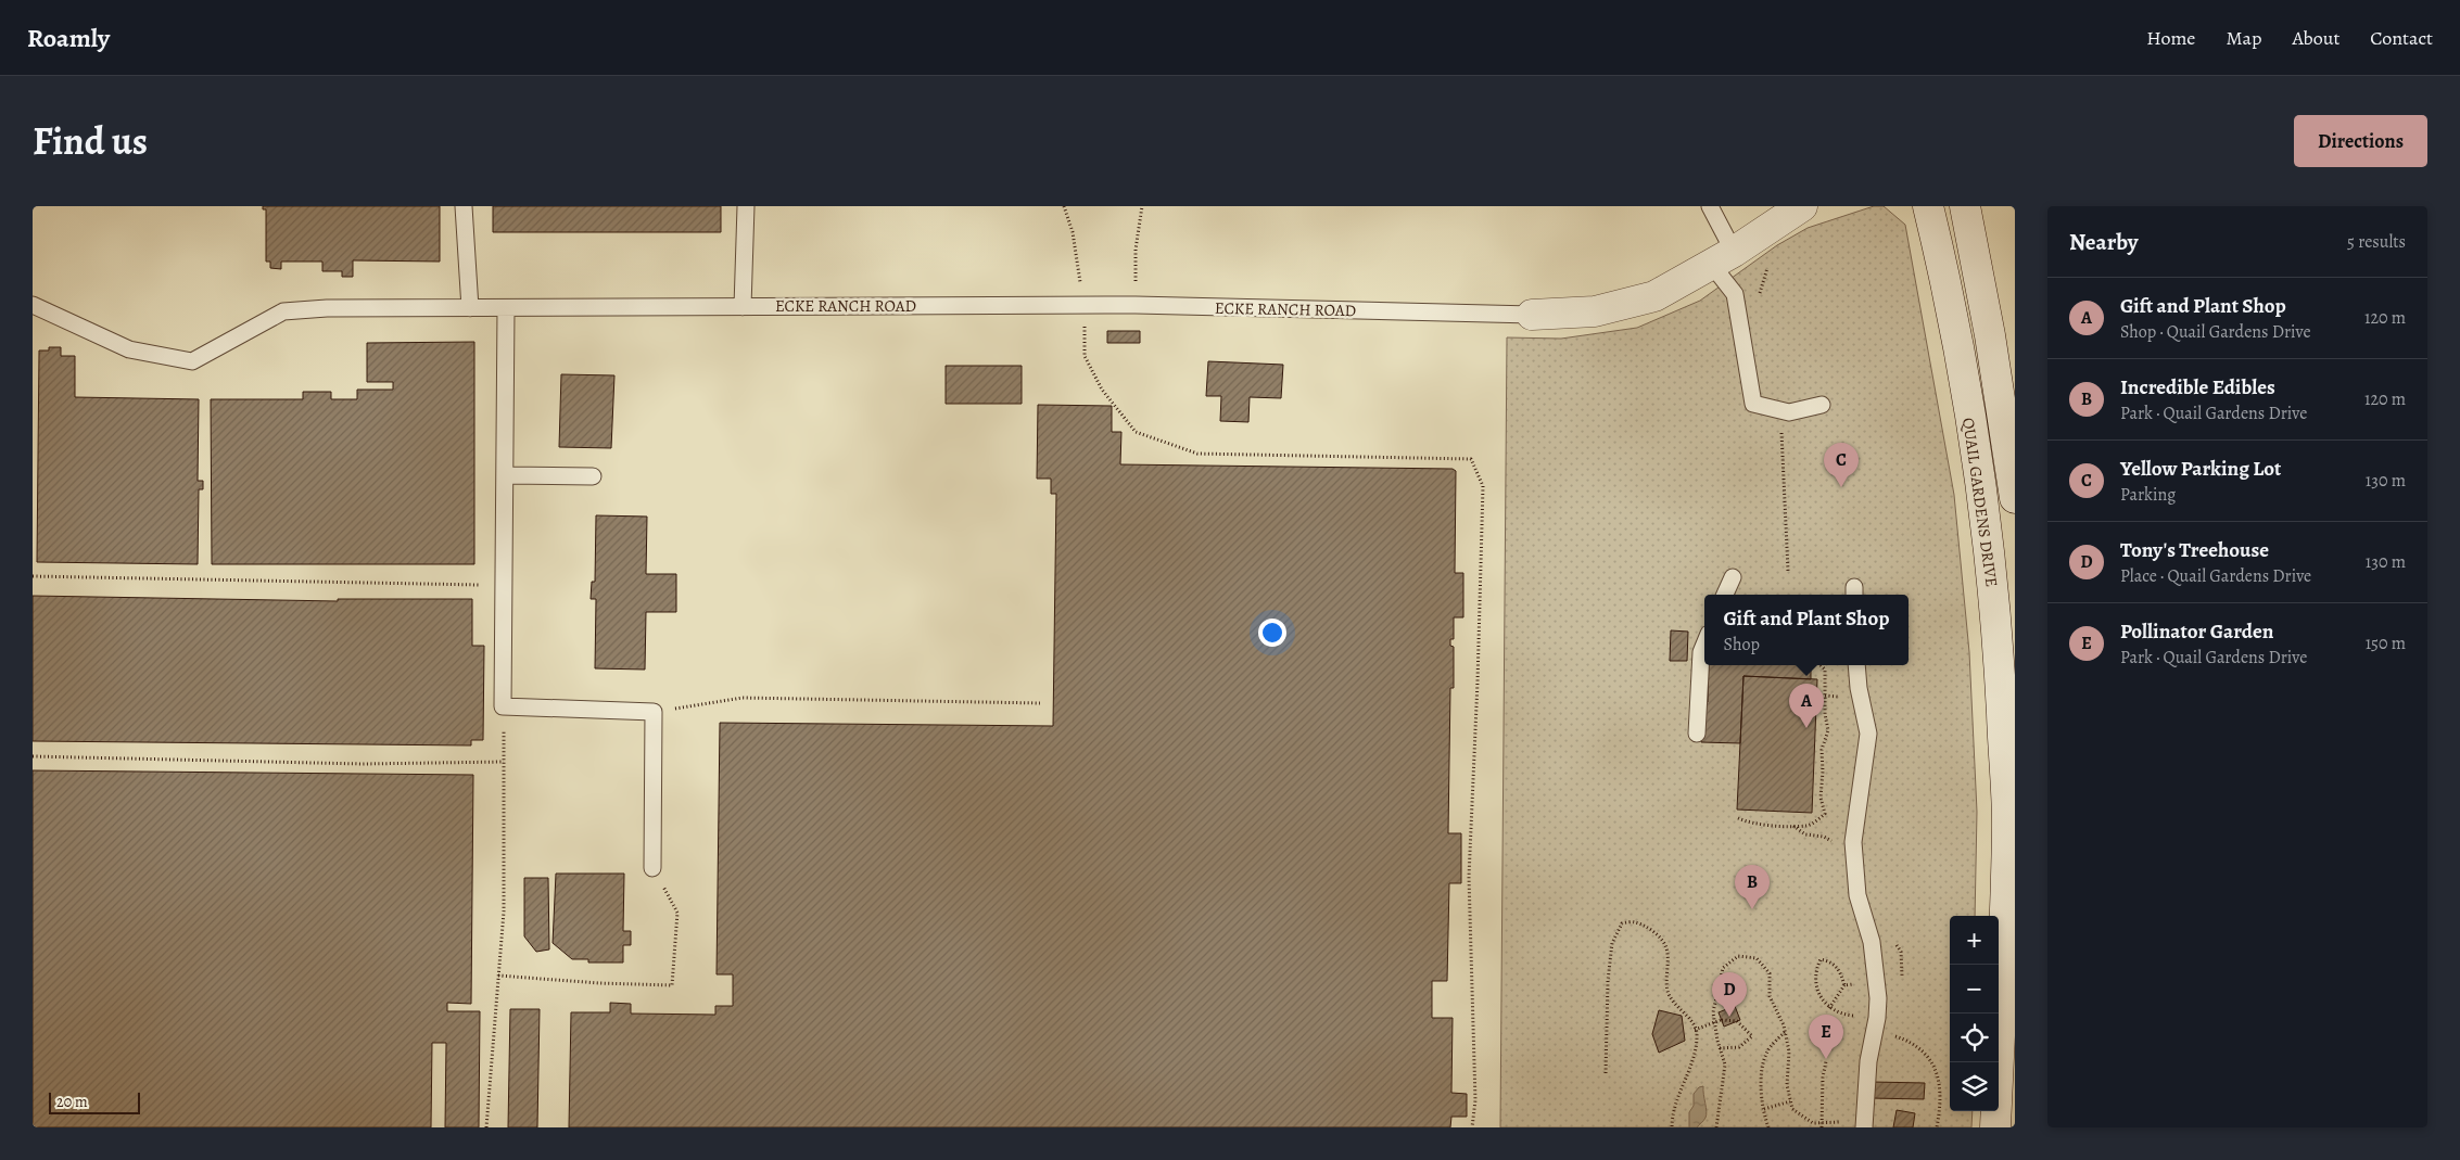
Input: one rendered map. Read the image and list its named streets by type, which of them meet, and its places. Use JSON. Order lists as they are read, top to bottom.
{
  "streets": {
    "main road": ["ECKE RANCH ROAD", "QUAIL GARDENS DRIVE"]
  },
  "scale_bar": "20 m",
  "page": {
    "header": "Roamly",
    "nav": [
      "Home",
      "Map",
      "About",
      "Contact"
    ],
    "title": "Find us",
    "buttons": "Directions",
    "heading": ["Nearby", "5 results"],
    "list": [
      {
        "mark": "A",
        "name": "Gift and Plant Shop",
        "note": "Shop · Quail Gardens Drive",
        "value": "120 m"
      },
      {
        "mark": "B",
        "name": "Incredible Edibles",
        "note": "Park · Quail Gardens Drive",
        "value": "120 m"
      },
      {
        "mark": "C",
        "name": "Yellow Parking Lot",
        "note": "Parking",
        "value": "130 m"
      },
      {
        "mark": "D",
        "name": "Tony's Treehouse",
        "note": "Place · Quail Gardens Drive",
        "value": "130 m"
      },
      {
        "mark": "E",
        "name": "Pollinator Garden",
        "note": "Park · Quail Gardens Drive",
        "value": "150 m"
      }
    ],
    "pins": [
      "C",
      "A",
      "B",
      "D",
      "E"
    ],
    "popup": ["Gift and Plant Shop", "Shop"],
    "map_buttons": ["+", "−"],
    "scale": "20 m"
  }
}
